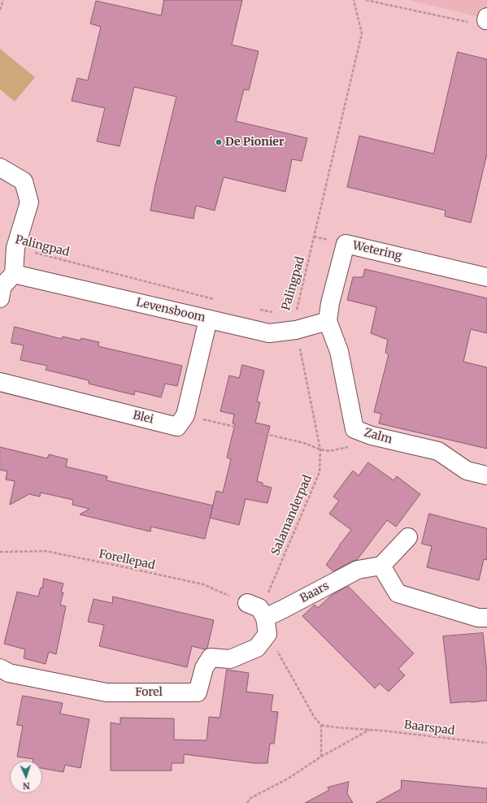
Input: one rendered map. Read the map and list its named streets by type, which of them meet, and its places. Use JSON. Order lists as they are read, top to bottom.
{
  "streets": {
    "street": [
      "Wetering",
      "Levensboom",
      "Blei",
      "Zalm",
      "Baars",
      "Forel"
    ],
    "path": [
      "Palingpad",
      "Salamanderpad",
      "Forellepad",
      "Baarspad"
    ]
  },
  "crossings": [
    ["Wetering", "Levensboom"],
    ["Wetering", "Zalm"],
    ["Levensboom", "Zalm"],
    ["Levensboom", "Salamanderpad"],
    ["Salamanderpad", "Forellepad"],
    ["Salamanderpad", "Baars"],
    ["Salamanderpad", "Forel"],
    ["Forellepad", "Baars"],
    ["Forellepad", "Forel"],
    ["Baars", "Forel"]
  ],
  "places": ["De Pionier"],
  "north": "bottom"
}
